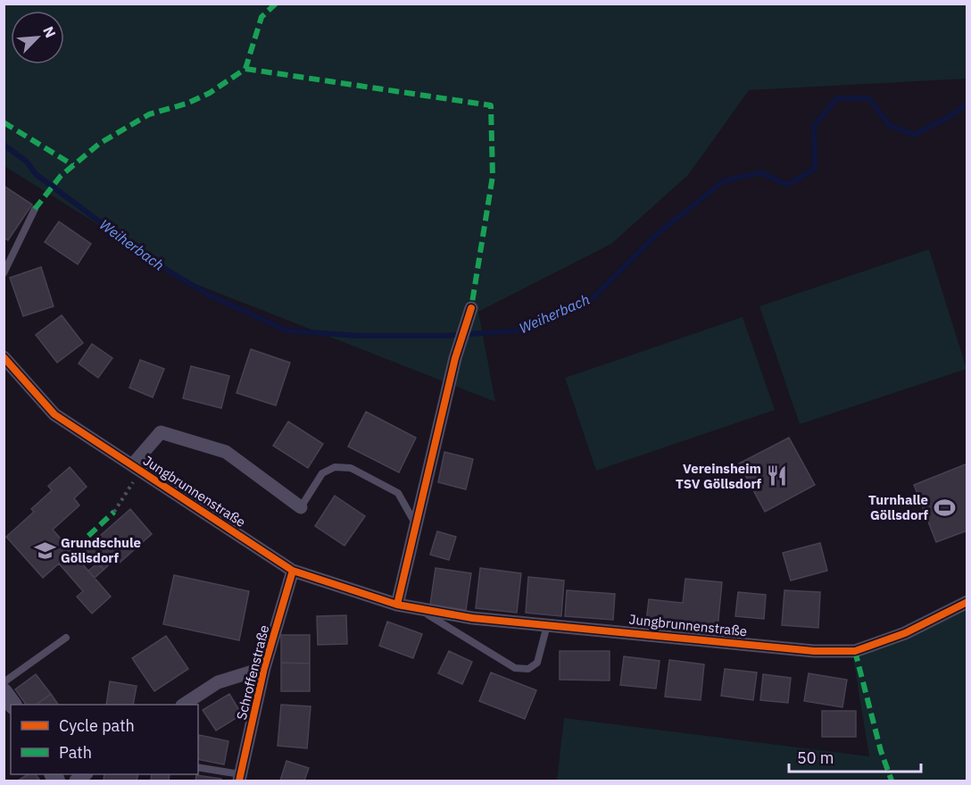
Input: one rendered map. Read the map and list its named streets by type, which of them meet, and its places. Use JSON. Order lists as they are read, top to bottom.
{
  "streets": {
    "street": ["Jungbrunnenstraße", "Schroffenstraße"]
  },
  "crossings": [
    ["Jungbrunnenstraße", "Schroffenstraße"]
  ],
  "water": ["Weiherbach"],
  "places": {
    "restaurant": ["Vereinsheim TSV Göllsdorf"],
    "sports": ["Turnhalle Göllsdorf"],
    "school or university": ["Grundschule Göllsdorf"]
  },
  "legend": ["Cycle path", "Path"],
  "scale_bar": "50 m",
  "north": "top right"
}
